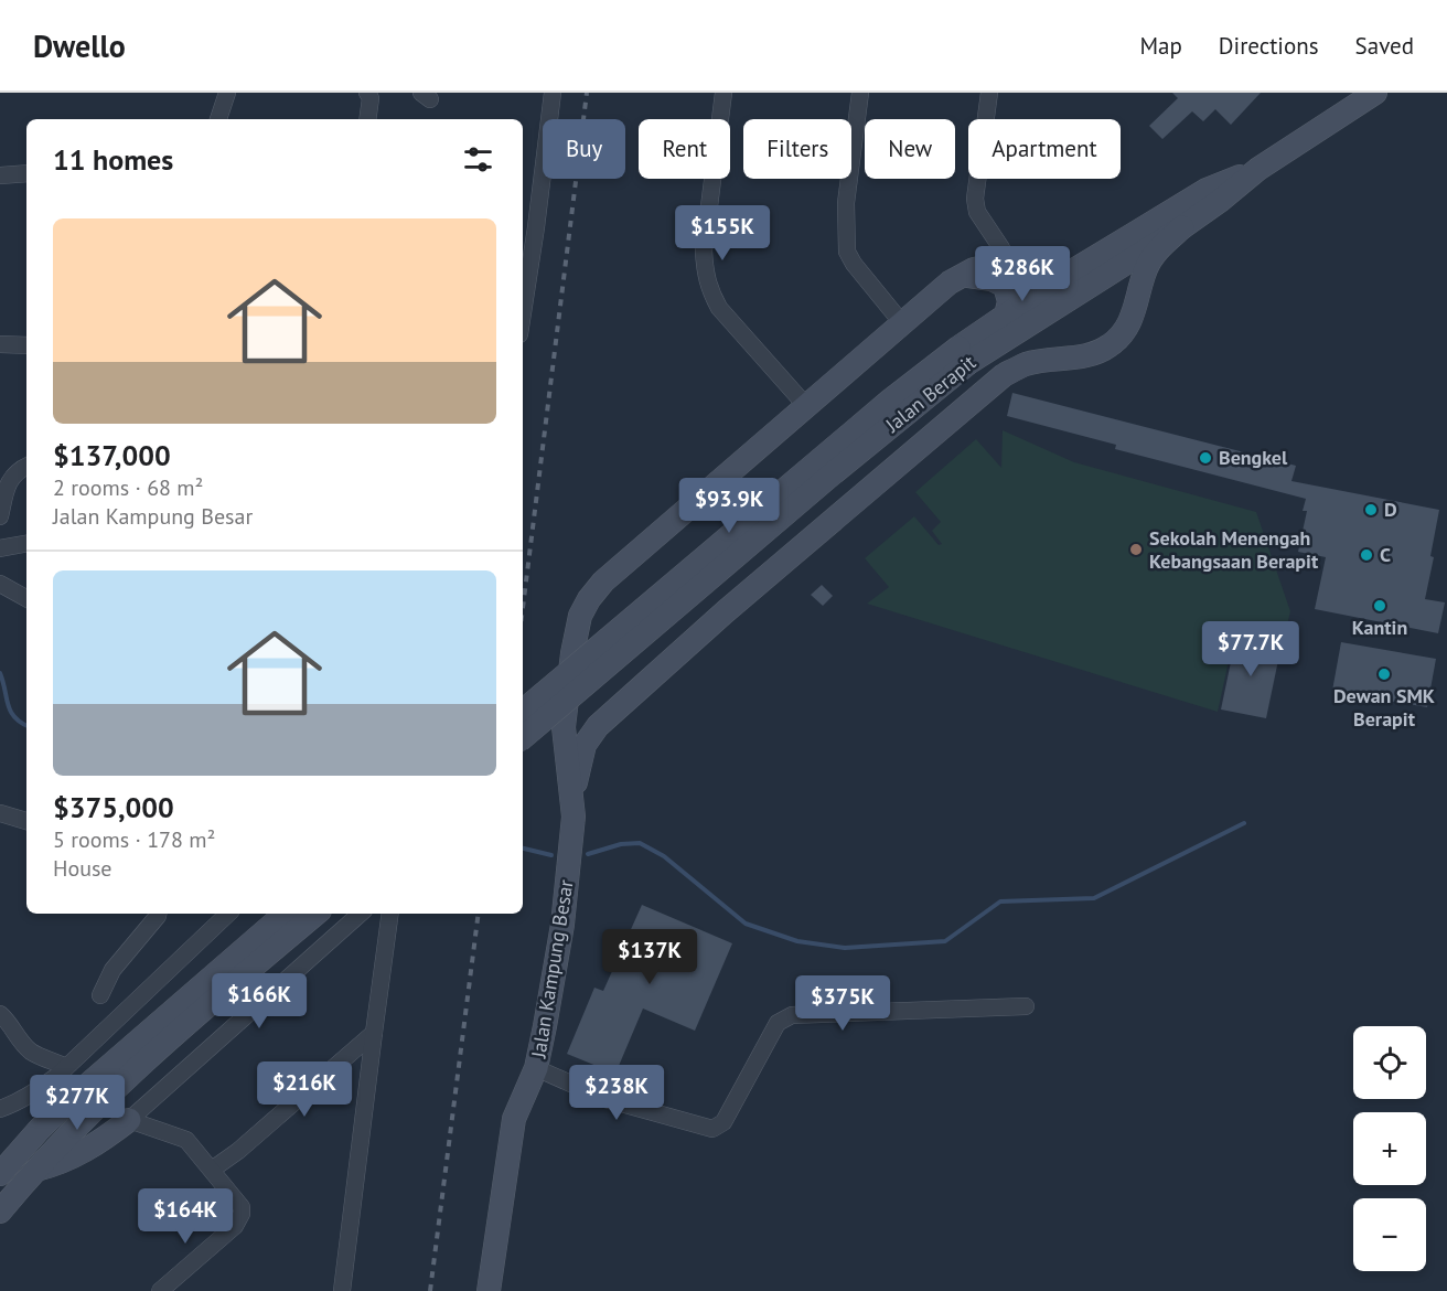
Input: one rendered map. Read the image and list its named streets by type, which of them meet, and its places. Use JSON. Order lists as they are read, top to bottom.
{
  "streets": {
    "main road": ["Jalan Berapit", "Jalan Kampung Besar"]
  },
  "places": [
    "Bengkel",
    "D",
    "Sekolah Menengah Kebangsaan Berapit",
    "C",
    "Kantin",
    "Dewan SMK Berapit"
  ],
  "page": {
    "header": "Dwello",
    "nav": ["Map", "Directions", "Saved"],
    "chip": [
      "Buy",
      "Rent",
      "Filters",
      "New",
      "Apartment"
    ],
    "heading": "11 homes",
    "list": [
      {
        "name": "$137,000",
        "note": "2 rooms · 68 m² · Jalan Kampung Besar"
      },
      {
        "name": "$375,000",
        "note": "5 rooms · 178 m² · House"
      }
    ],
    "price": [
      "$155K",
      "$286K",
      "$93.9K",
      "$77.7K",
      "$137K",
      "$166K",
      "$375K",
      "$216K",
      "$238K",
      "$277K",
      "$164K"
    ],
    "map_buttons": ["+", "−"]
  }
}
